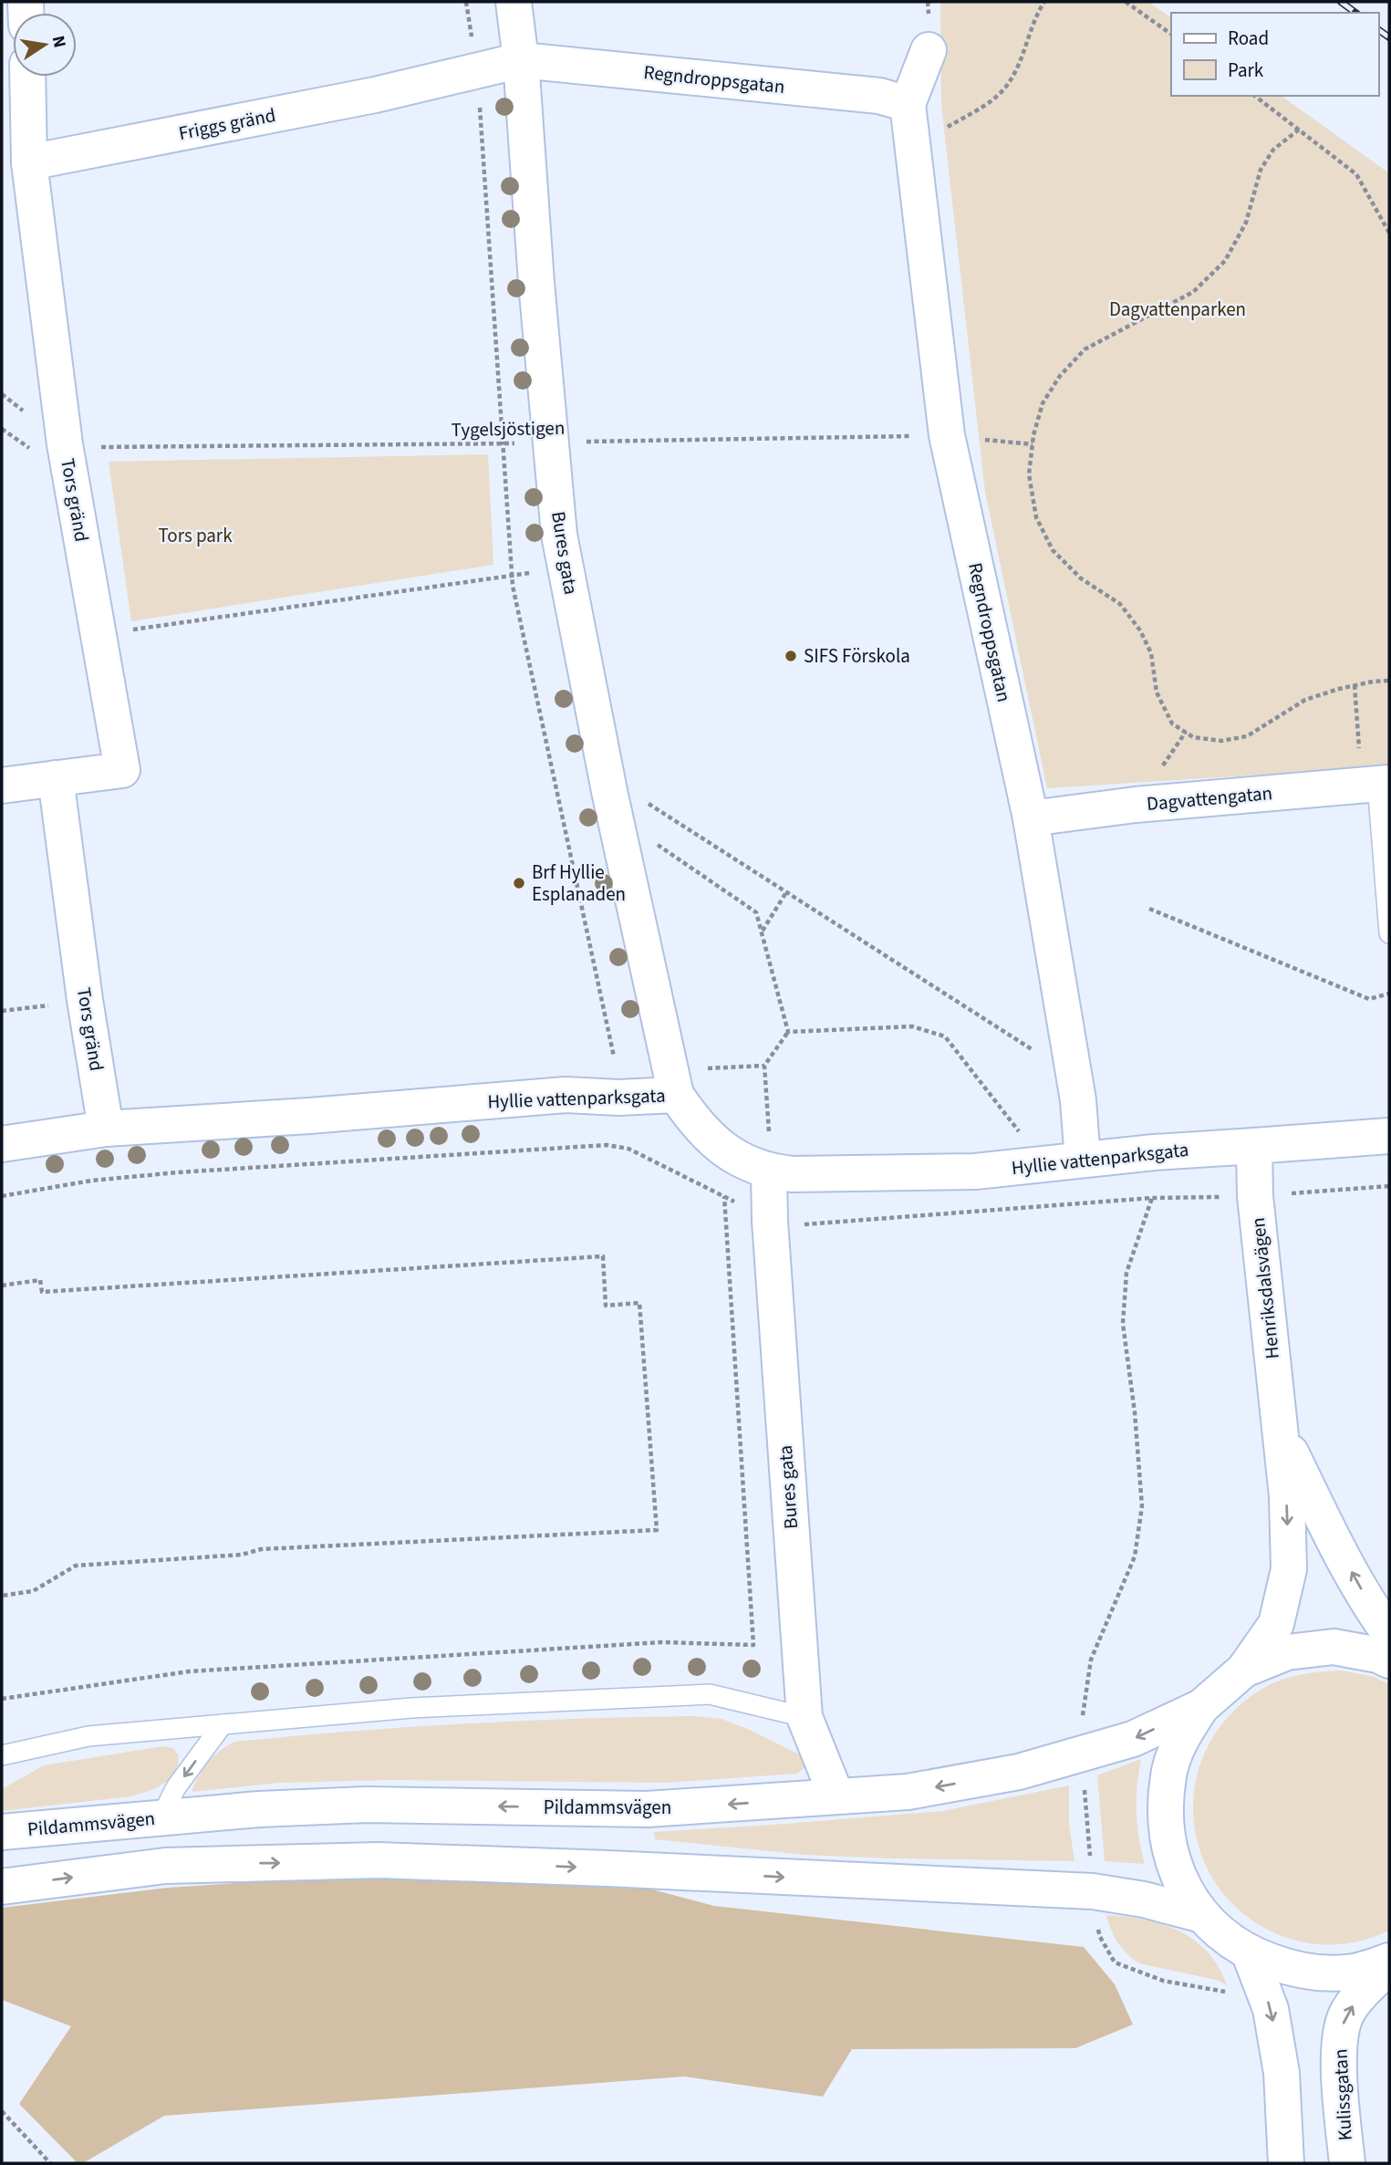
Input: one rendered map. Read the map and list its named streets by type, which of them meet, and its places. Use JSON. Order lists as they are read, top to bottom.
{
  "streets": {
    "street": [
      "Regndroppsgatan",
      "Friggs gränd",
      "Tors gränd",
      "Bures gata",
      "Dagvattengatan",
      "Hyllie vattenparksgata",
      "Henriksdalsvägen",
      "Pildammsvägen",
      "Kulissgatan"
    ],
    "path": ["Tygelsjöstigen"]
  },
  "crossings": [
    ["Regndroppsgatan", "Friggs gränd"],
    ["Regndroppsgatan", "Tygelsjöstigen"],
    ["Regndroppsgatan", "Bures gata"],
    ["Regndroppsgatan", "Dagvattengatan"],
    ["Regndroppsgatan", "Hyllie vattenparksgata"],
    ["Friggs gränd", "Tors gränd"],
    ["Friggs gränd", "Bures gata"],
    ["Tygelsjöstigen", "Tors gränd"],
    ["Tygelsjöstigen", "Bures gata"],
    ["Tors gränd", "Hyllie vattenparksgata"],
    ["Bures gata", "Hyllie vattenparksgata"],
    ["Bures gata", "Pildammsvägen"],
    ["Hyllie vattenparksgata", "Henriksdalsvägen"],
    ["Henriksdalsvägen", "Pildammsvägen"]
  ],
  "parks": ["Dagvattenparken", "Tors park"],
  "places": ["SIFS Förskola", "Brf Hyllie Esplanaden"],
  "legend": ["Road", "Park"],
  "north": "right"
}
